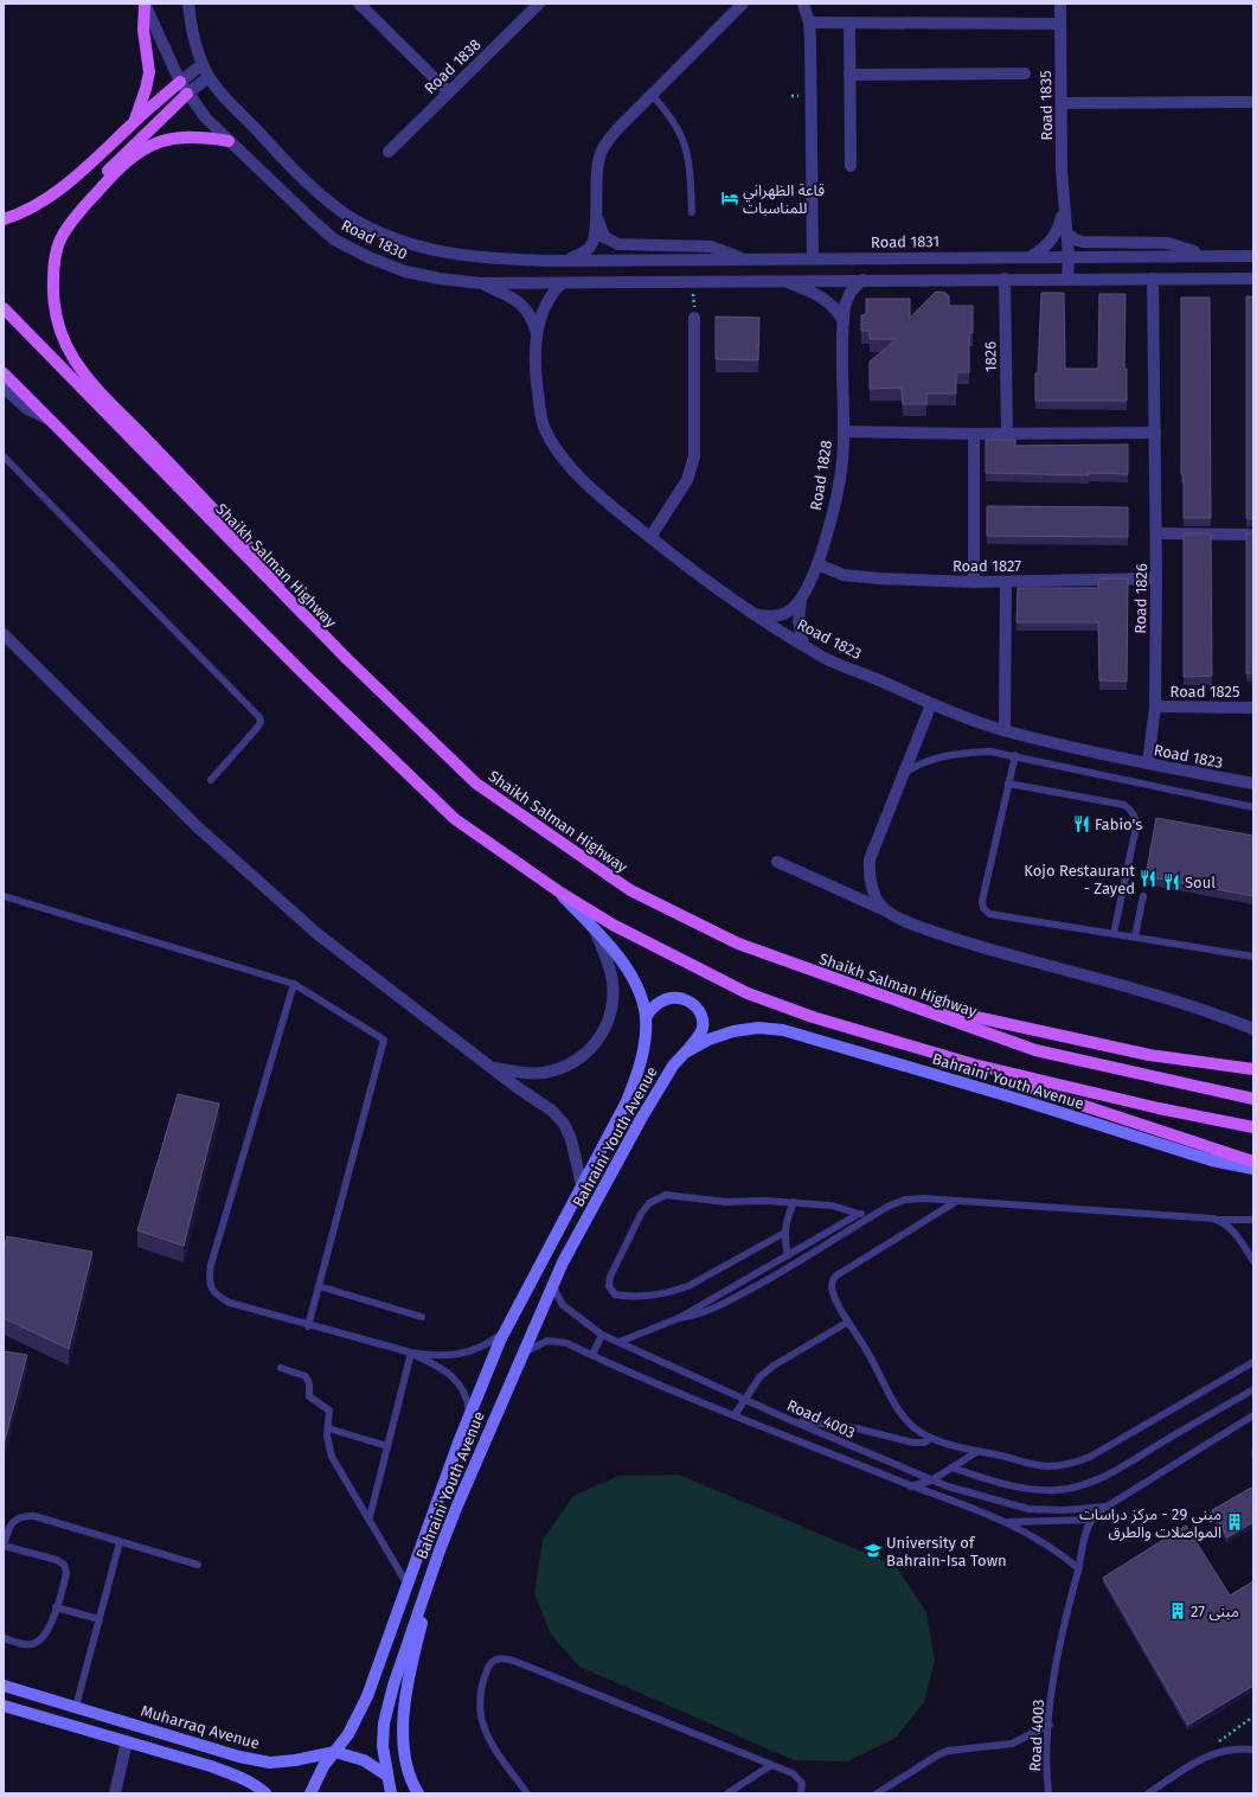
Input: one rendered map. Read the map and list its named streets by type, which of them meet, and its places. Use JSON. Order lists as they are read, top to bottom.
{
  "streets": {
    "main road": ["Shaikh Salman Highway"],
    "street": [
      "Road 1838",
      "Road 1835",
      "Road 1830",
      "Road 1831",
      "1826",
      "Road 1828",
      "Road 1827",
      "Road 1826",
      "Road 1823",
      "Road 1825",
      "Bahraini Youth Avenue",
      "Muharraq Avenue"
    ],
    "lane": ["Road 4003"]
  },
  "crossings": [
    ["Road 1835", "Road 1831"],
    ["Road 1830", "Road 1831"],
    ["Road 1830", "Road 1823"],
    ["Road 1828", "Road 1827"],
    ["Road 1828", "Road 1823"],
    ["Road 1827", "Road 1826"],
    ["Road 1826", "Road 1823"],
    ["Road 1826", "Road 1825"],
    ["Bahraini Youth Avenue", "Road 4003"],
    ["Bahraini Youth Avenue", "Muharraq Avenue"]
  ],
  "places": {
    "hotel": ["قاعة الظهراني للمناسبات"],
    "restaurant": ["Fabio's", "Kojo Restaurant - Zayed", "Soul"],
    "building": ["مبنى 29 - مركز دراسات المواصلات والطرق", "مبنى 27"],
    "school or university": ["University of Bahrain-Isa Town"]
  }
}
